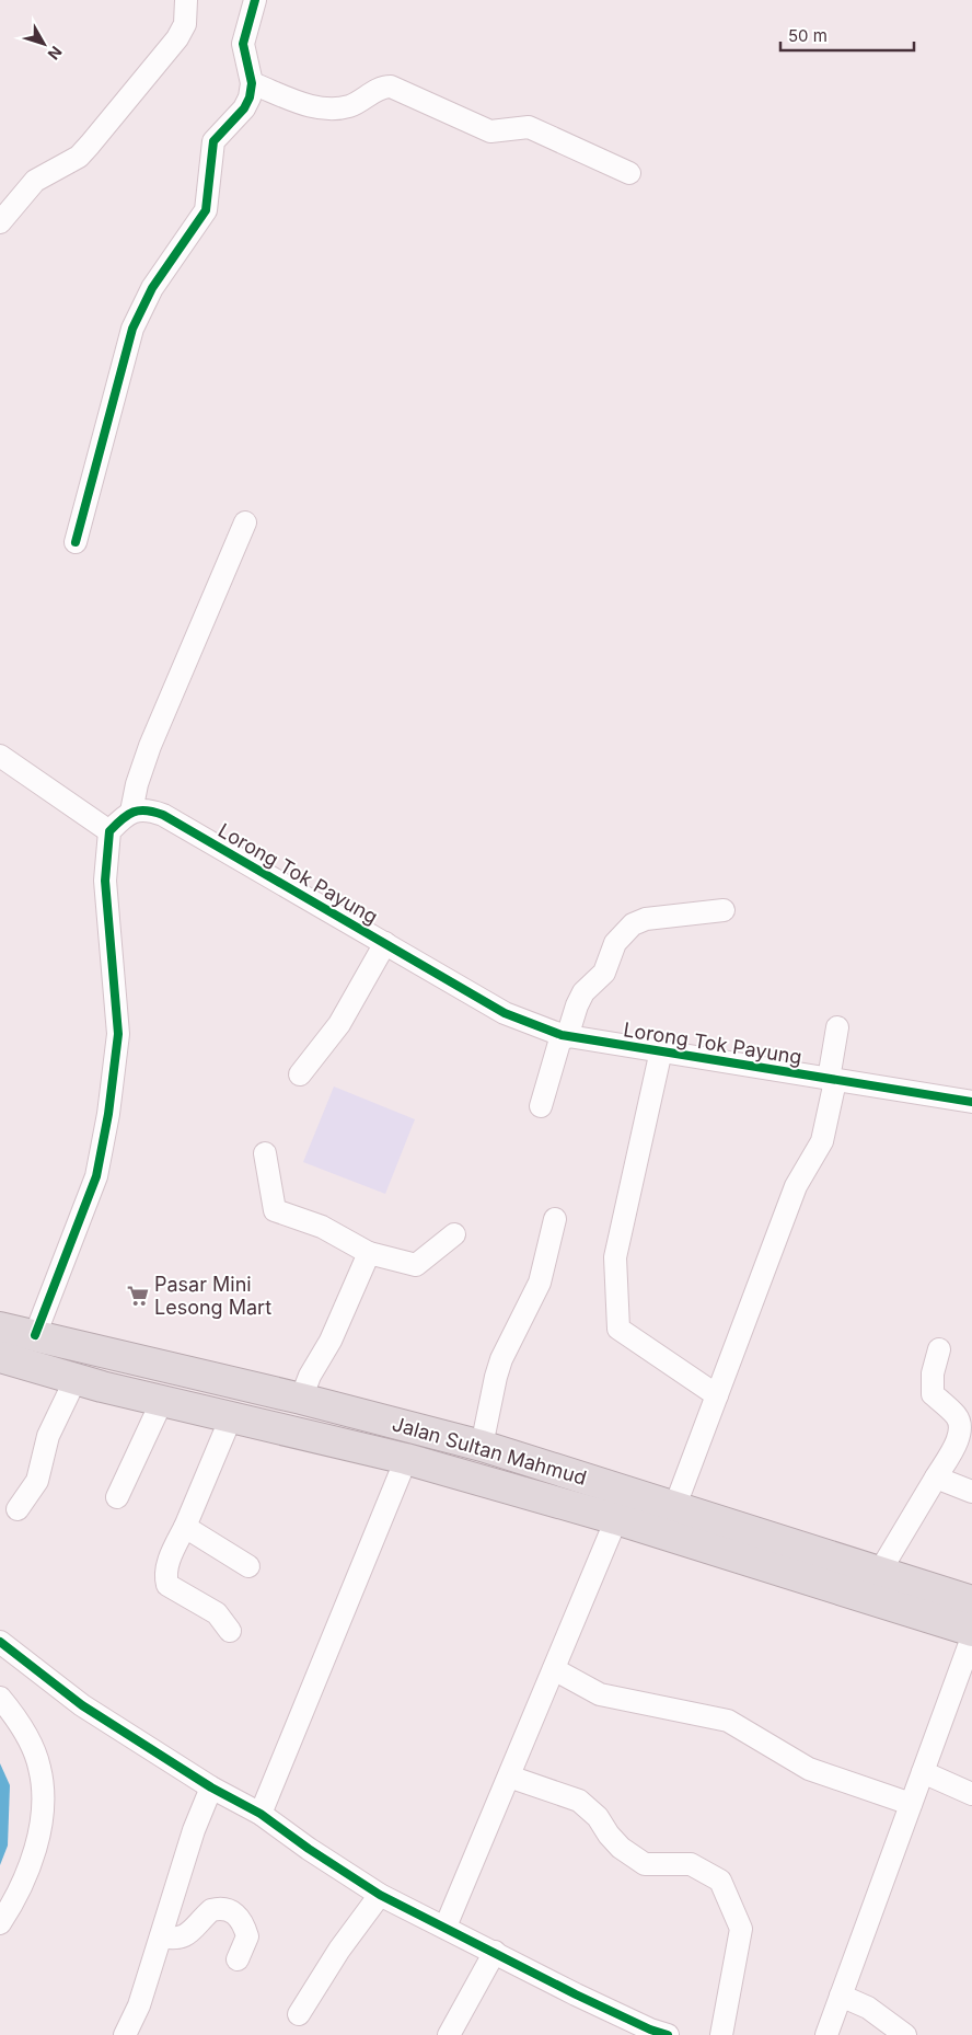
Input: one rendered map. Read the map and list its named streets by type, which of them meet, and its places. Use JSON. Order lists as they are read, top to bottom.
{
  "streets": {
    "highway": ["Jalan Sultan Mahmud"],
    "street": ["Lorong Tok Payung"]
  },
  "places": {
    "supermarket": ["Pasar Mini Lesong Mart"]
  },
  "scale_bar": "50 m",
  "north": "bottom right"
}
